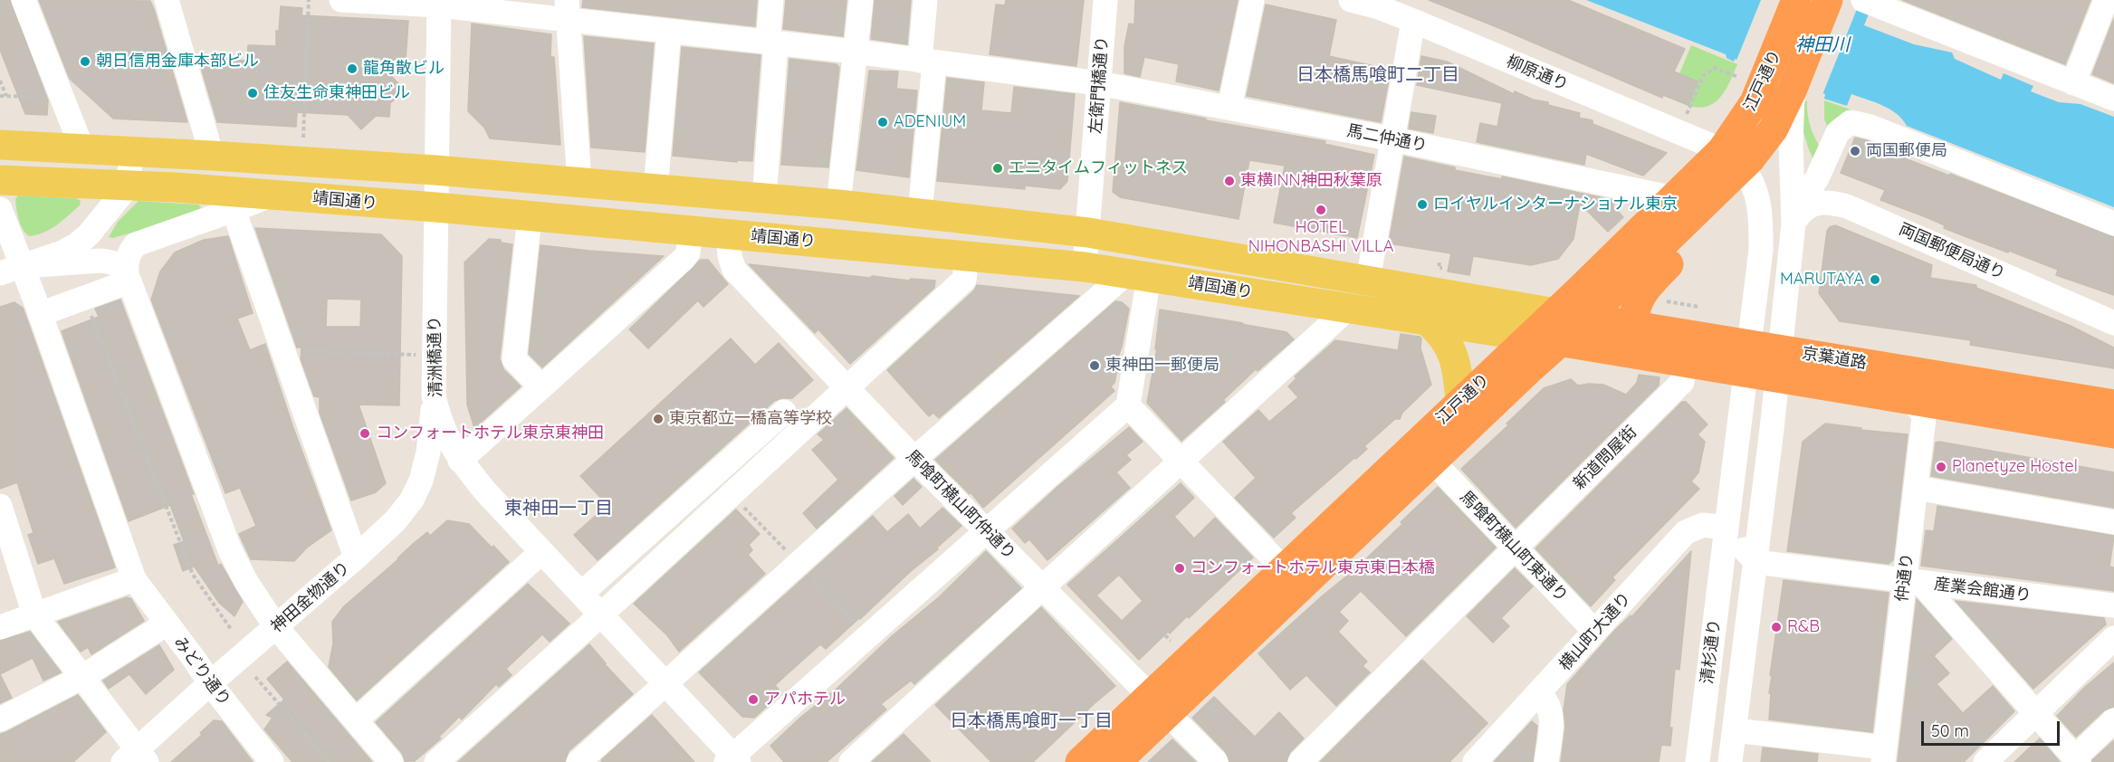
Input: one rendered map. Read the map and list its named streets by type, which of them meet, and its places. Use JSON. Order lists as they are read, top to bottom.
{
  "streets": {
    "highway": ["江戸通り", "靖国通り", "京葉道路"],
    "street": [
      "柳原通り",
      "左衛門橋通り",
      "馬二仲通り",
      "両国郵便局通り",
      "清洲橋通り",
      "新道問屋街",
      "馬喰町横山町仲通り",
      "馬喰町横山町東通り",
      "仲通り",
      "産業会館通り",
      "神田金物通り",
      "横山町大通り",
      "清杉通り",
      "みどり通り"
    ]
  },
  "crossings": [
    ["柳原通り", "江戸通り"],
    ["柳原通り", "清杉通り"],
    ["江戸通り", "馬二仲通り"],
    ["江戸通り", "靖国通り"],
    ["江戸通り", "京葉道路"],
    ["江戸通り", "馬喰町横山町仲通り"],
    ["江戸通り", "馬喰町横山町東通り"],
    ["江戸通り", "清杉通り"],
    ["左衛門橋通り", "馬二仲通り"],
    ["左衛門橋通り", "靖国通り"],
    ["馬二仲通り", "清洲橋通り"],
    ["靖国通り", "清洲橋通り"],
    ["靖国通り", "京葉道路"],
    ["靖国通り", "馬喰町横山町仲通り"],
    ["両国郵便局通り", "清杉通り"],
    ["清洲橋通り", "神田金物通り"],
    ["京葉道路", "新道問屋街"],
    ["京葉道路", "仲通り"],
    ["京葉道路", "清杉通り"],
    ["新道問屋街", "馬喰町横山町東通り"],
    ["馬喰町横山町東通り", "横山町大通り"],
    ["仲通り", "産業会館通り"],
    ["産業会館通り", "清杉通り"],
    ["神田金物通り", "みどり通り"],
    ["横山町大通り", "清杉通り"]
  ],
  "districts": ["日本橋馬喰町二丁目", "東神田一丁目", "日本橋馬喰町一丁目"],
  "water": ["神田川"],
  "places": [
    "朝日信用金庫本部ビル",
    "龍角散ビル",
    "住友生命東神田ビル",
    "ADENIUM",
    "両国郵便局",
    "エニタイムフィットネス",
    "東横INN神田秋葉原",
    "ロイヤルインターナショナル東京",
    "HOTEL NIHONBASHI VILLA",
    "MARUTAYA",
    "東神田一郵便局",
    "東京都立一橋高等学校",
    "コンフォートホテル東京東神田",
    "Planetyze Hostel",
    "コンフォートホテル東京東日本橋",
    "R&B",
    "アパホテル"
  ],
  "scale_bar": "50 m"
}
